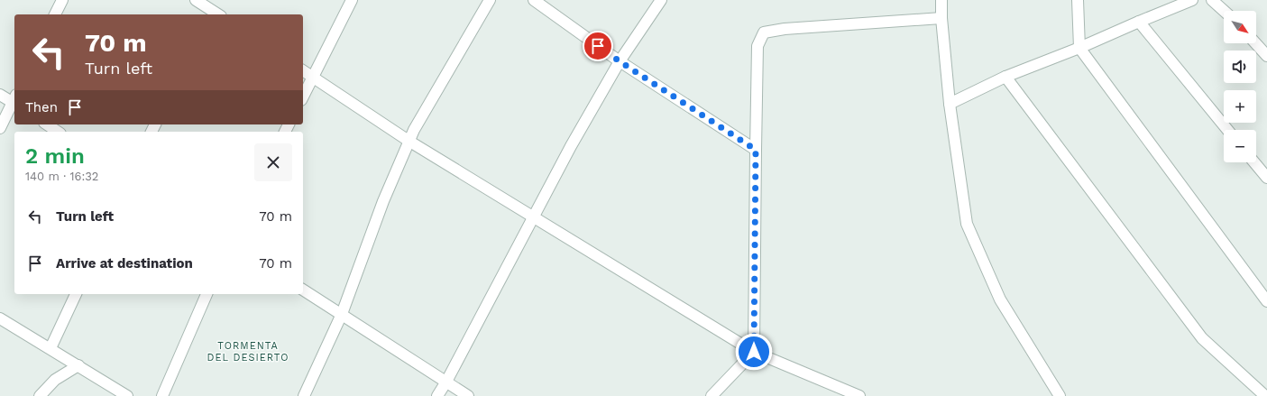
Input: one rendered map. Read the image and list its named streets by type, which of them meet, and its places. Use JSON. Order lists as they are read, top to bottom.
{
  "districts": ["TORMENTA DEL DESIERTO"],
  "north": "bottom right",
  "page": {
    "map_buttons": ["+", "−"],
    "turn": ["70 m", "Turn left"],
    "then": "Then",
    "heading": ["2 min", "140 m · 16:32"],
    "list": [
      {
        "name": "Turn left",
        "value": "70 m"
      },
      {
        "name": "Arrive at destination",
        "value": "70 m"
      }
    ]
  }
}
